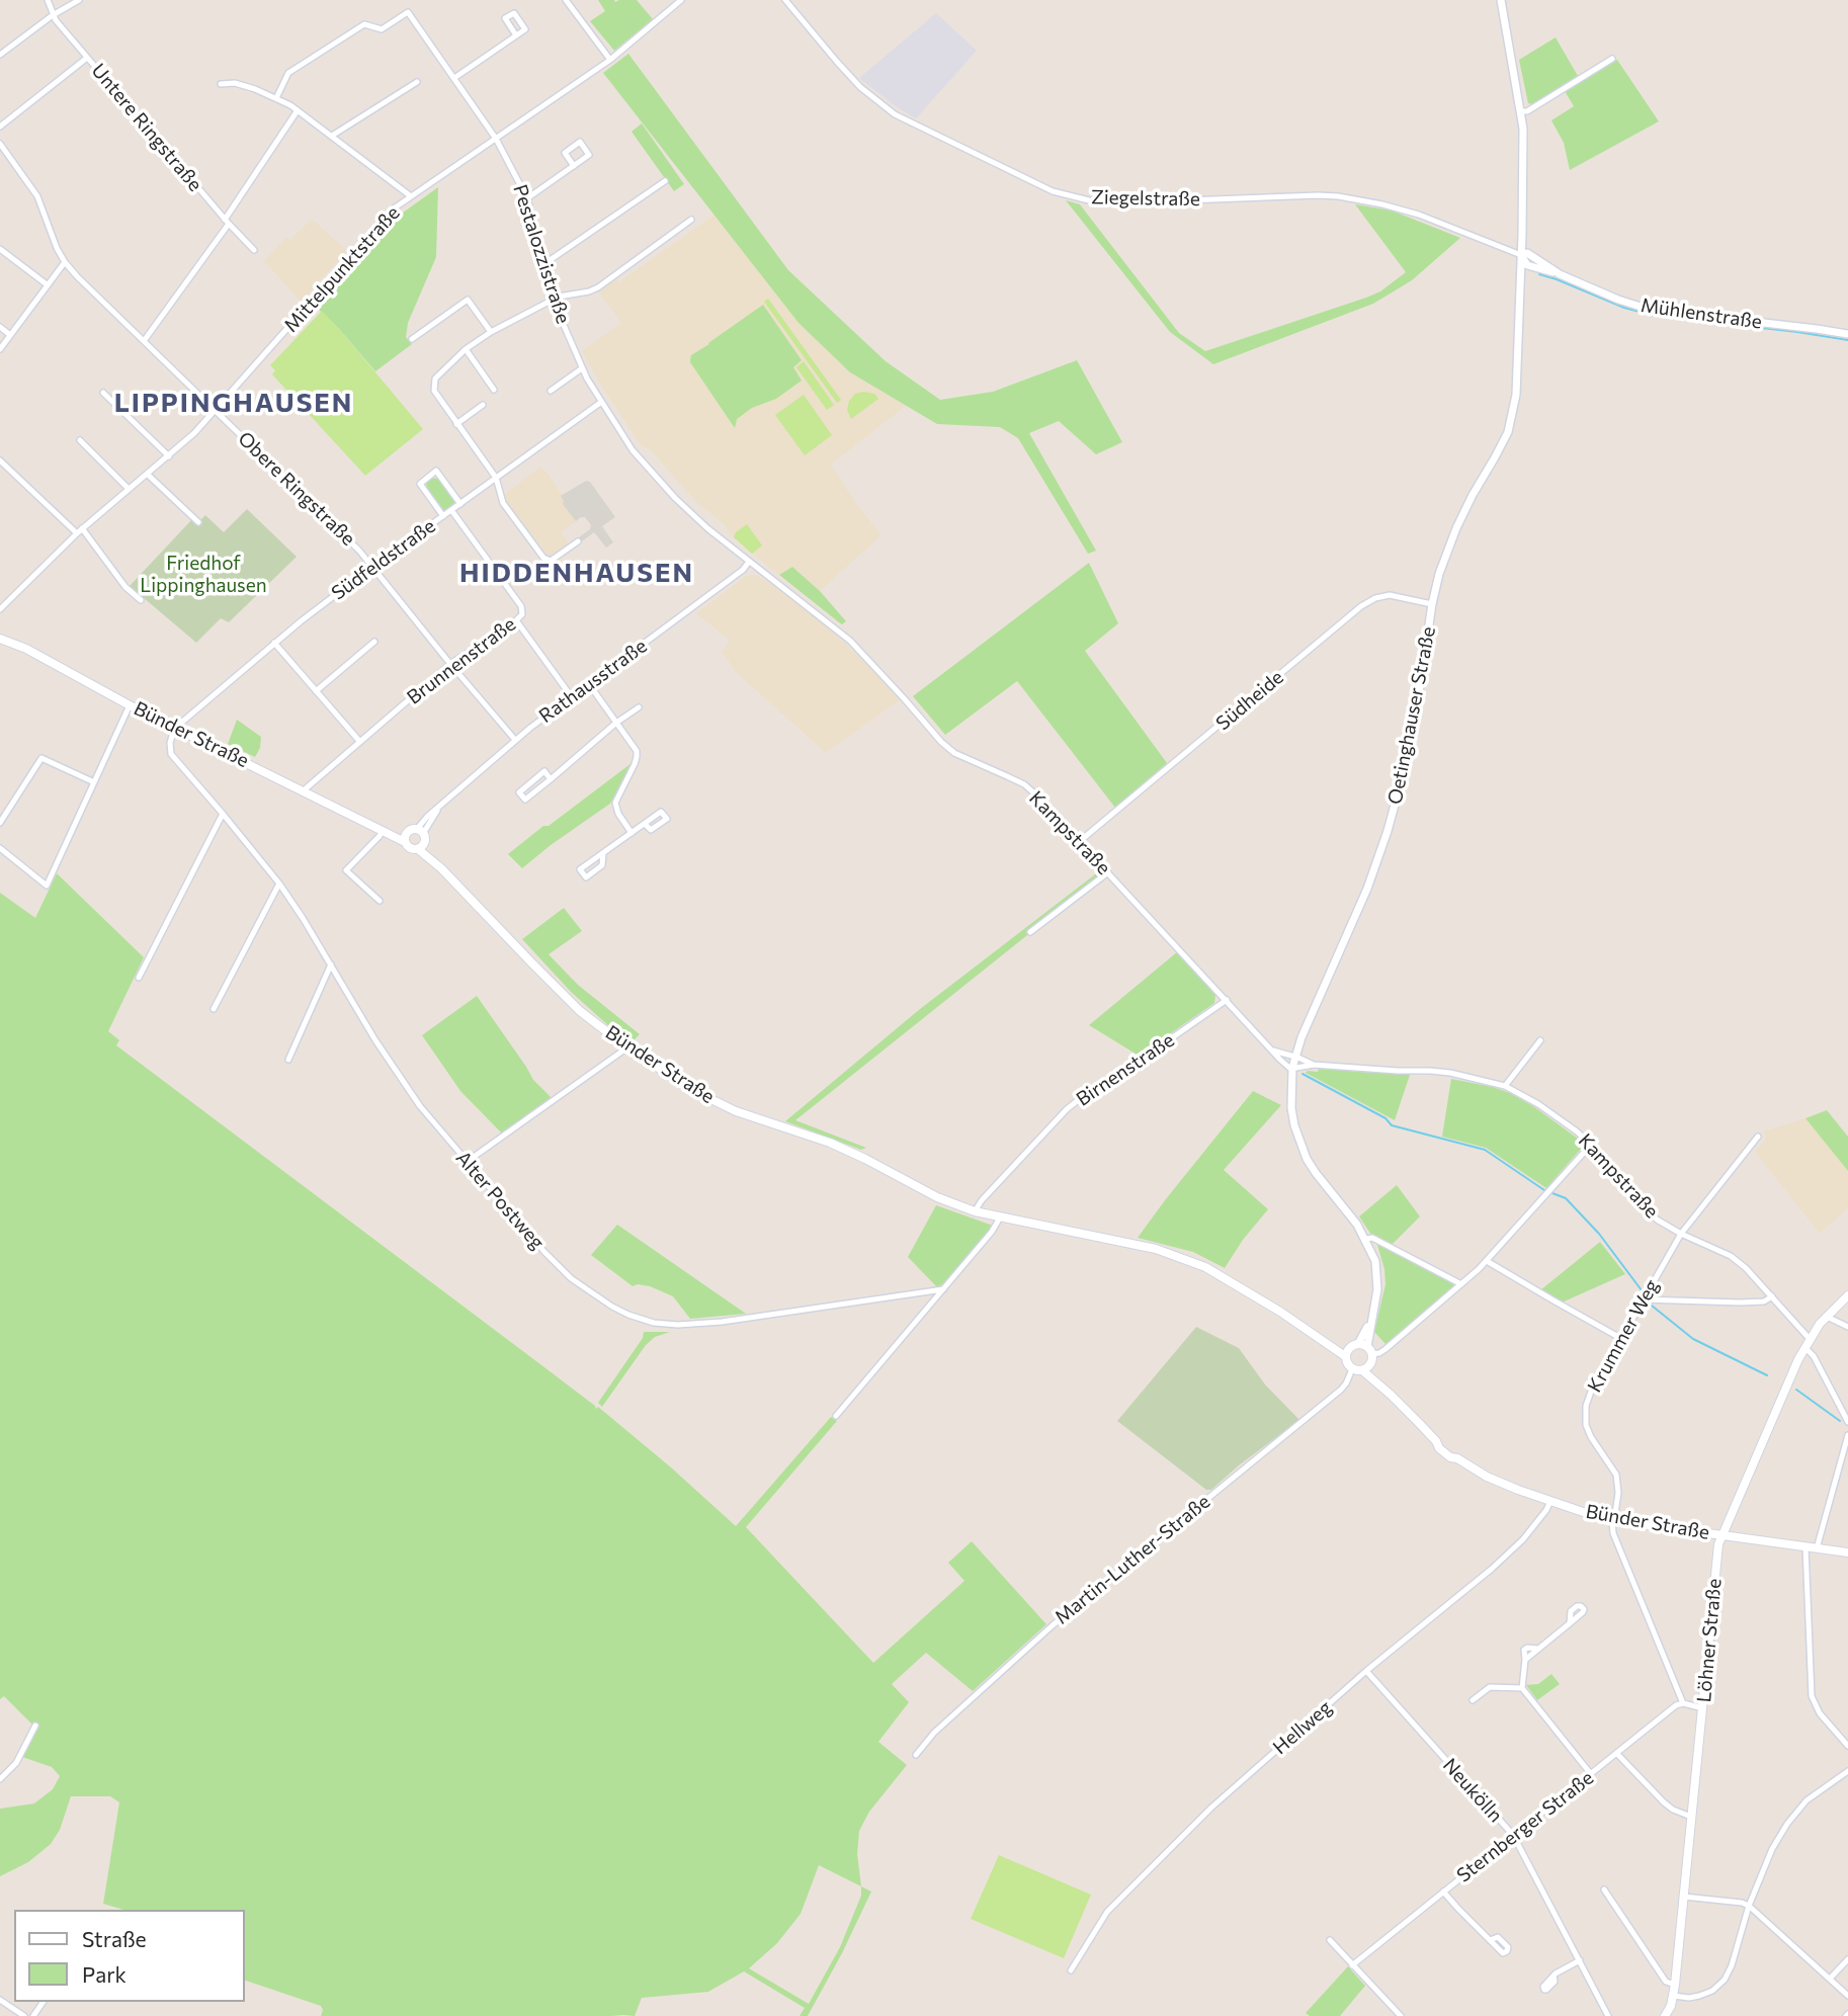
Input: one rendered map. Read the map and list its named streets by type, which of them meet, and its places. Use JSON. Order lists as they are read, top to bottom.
{
  "streets": {
    "main road": ["Bünder Straße", "Löhner Straße"],
    "street": [
      "Untere Ringstraße",
      "Ziegelstraße",
      "Pestalozzistraße",
      "Mittelpunktstraße",
      "Mühlenstraße",
      "Obere Ringstraße",
      "Südfeldstraße",
      "Brunnenstraße",
      "Rathausstraße",
      "Südheide",
      "Oetinghauser Straße",
      "Kampstraße",
      "Birnenstraße",
      "Alter Postweg",
      "Krummer Weg",
      "Martin-Luther-Straße",
      "Hellweg",
      "Neukölln",
      "Sternberger Straße"
    ]
  },
  "crossings": [
    ["Ziegelstraße", "Mühlenstraße"],
    ["Ziegelstraße", "Oetinghauser Straße"],
    ["Pestalozzistraße", "Mittelpunktstraße"],
    ["Pestalozzistraße", "Südfeldstraße"],
    ["Pestalozzistraße", "Rathausstraße"],
    ["Pestalozzistraße", "Kampstraße"],
    ["Mittelpunktstraße", "Obere Ringstraße"],
    ["Mühlenstraße", "Oetinghauser Straße"],
    ["Obere Ringstraße", "Südfeldstraße"],
    ["Obere Ringstraße", "Brunnenstraße"],
    ["Obere Ringstraße", "Rathausstraße"],
    ["Südfeldstraße", "Brunnenstraße"],
    ["Südfeldstraße", "Bünder Straße"],
    ["Südfeldstraße", "Alter Postweg"],
    ["Brunnenstraße", "Bünder Straße"],
    ["Rathausstraße", "Bünder Straße"],
    ["Rathausstraße", "Kampstraße"],
    ["Südheide", "Oetinghauser Straße"],
    ["Südheide", "Kampstraße"],
    ["Oetinghauser Straße", "Kampstraße"],
    ["Bünder Straße", "Birnenstraße"],
    ["Bünder Straße", "Alter Postweg"],
    ["Bünder Straße", "Krummer Weg"],
    ["Bünder Straße", "Martin-Luther-Straße"],
    ["Bünder Straße", "Löhner Straße"],
    ["Bünder Straße", "Hellweg"],
    ["Kampstraße", "Birnenstraße"],
    ["Kampstraße", "Krummer Weg"],
    ["Kampstraße", "Löhner Straße"],
    ["Hellweg", "Neukölln"],
    ["Neukölln", "Sternberger Straße"]
  ],
  "districts": ["LIPPINGHAUSEN", "HIDDENHAUSEN"],
  "parks": ["Friedhof Lippinghausen"],
  "legend": ["Straße", "Park"]
}
